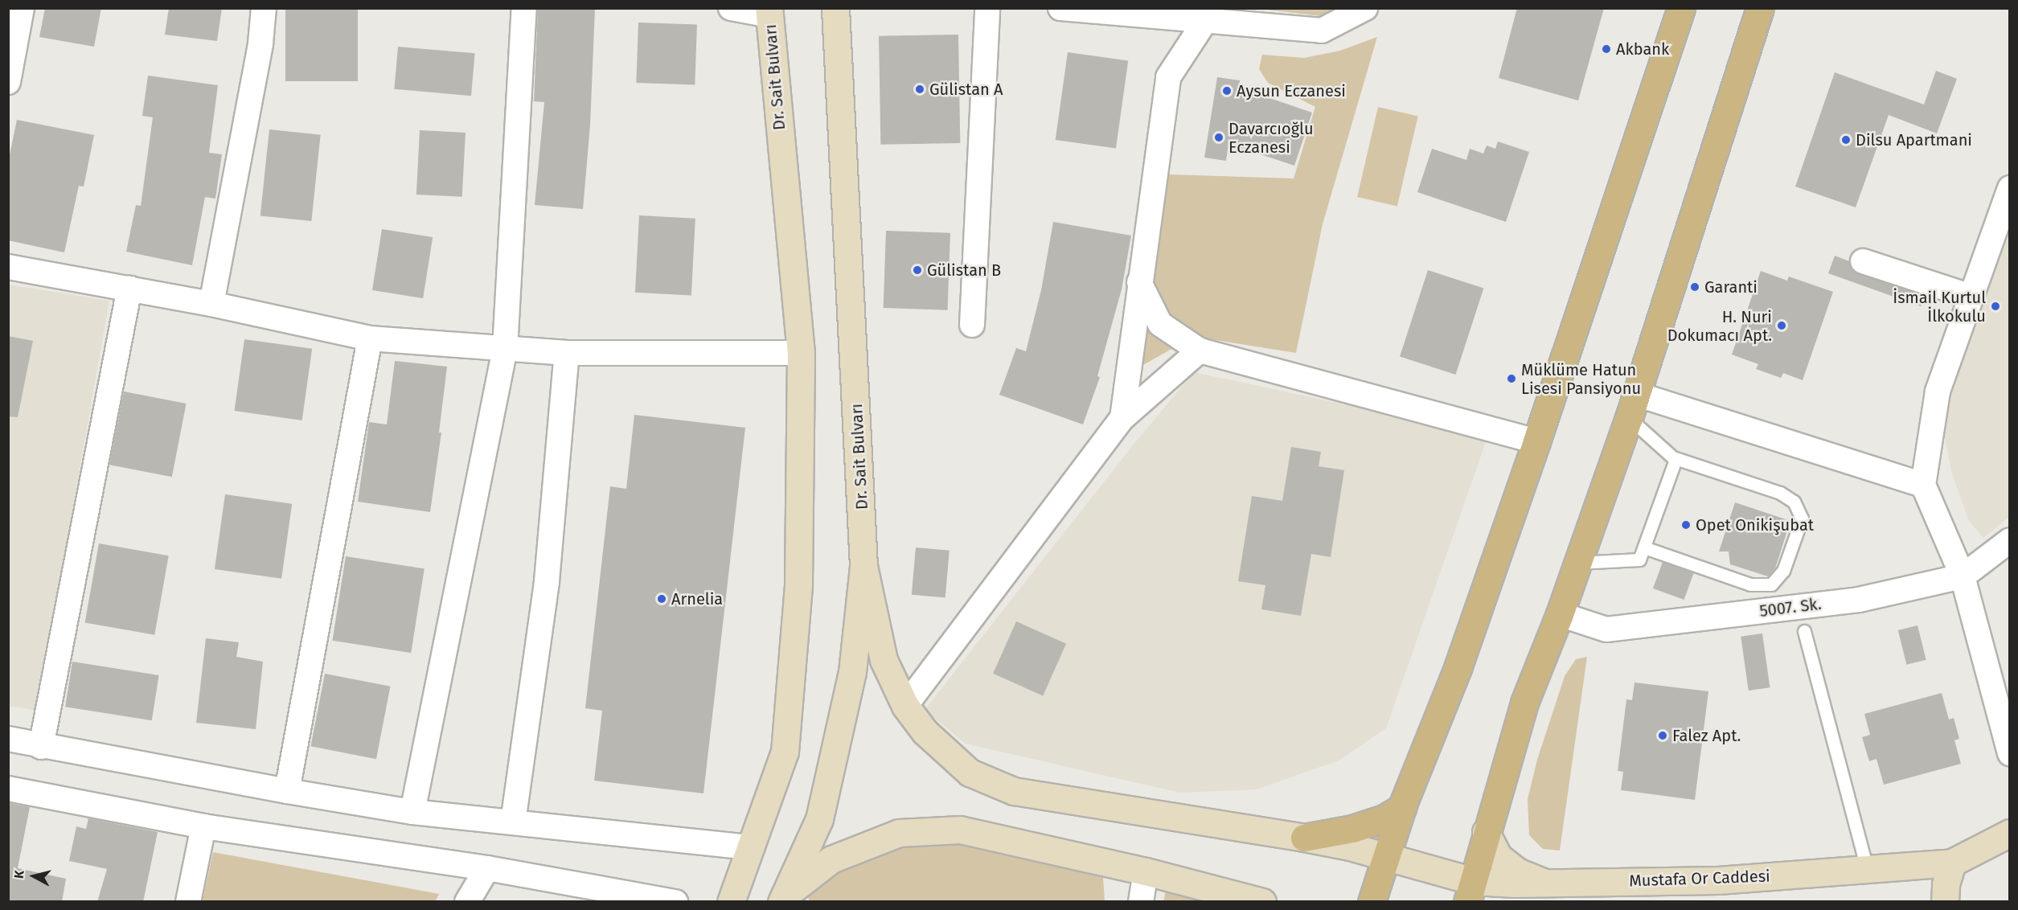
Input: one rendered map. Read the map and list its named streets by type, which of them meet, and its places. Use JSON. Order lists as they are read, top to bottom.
{
  "streets": {
    "street": ["Dr. Sait Bulvarı", "5007. Sk.", "Mustafa Or Caddesi"]
  },
  "crossings": [
    ["Dr. Sait Bulvarı", "Mustafa Or Caddesi"]
  ],
  "places": [
    "Akbank",
    "Gülistan A",
    "Aysun Eczanesi",
    "Davarcıoğlu Eczanesi",
    "Dilsu Apartmani",
    "Gülistan B",
    "Garanti",
    "İsmail Kurtul İlkokulu",
    "H. Nuri Dokumacı Apt.",
    "Müklüme Hatun Lisesi Pansiyonu",
    "Opet Onikişubat",
    "Arnelia",
    "Falez Apt."
  ],
  "north": "left"
}
